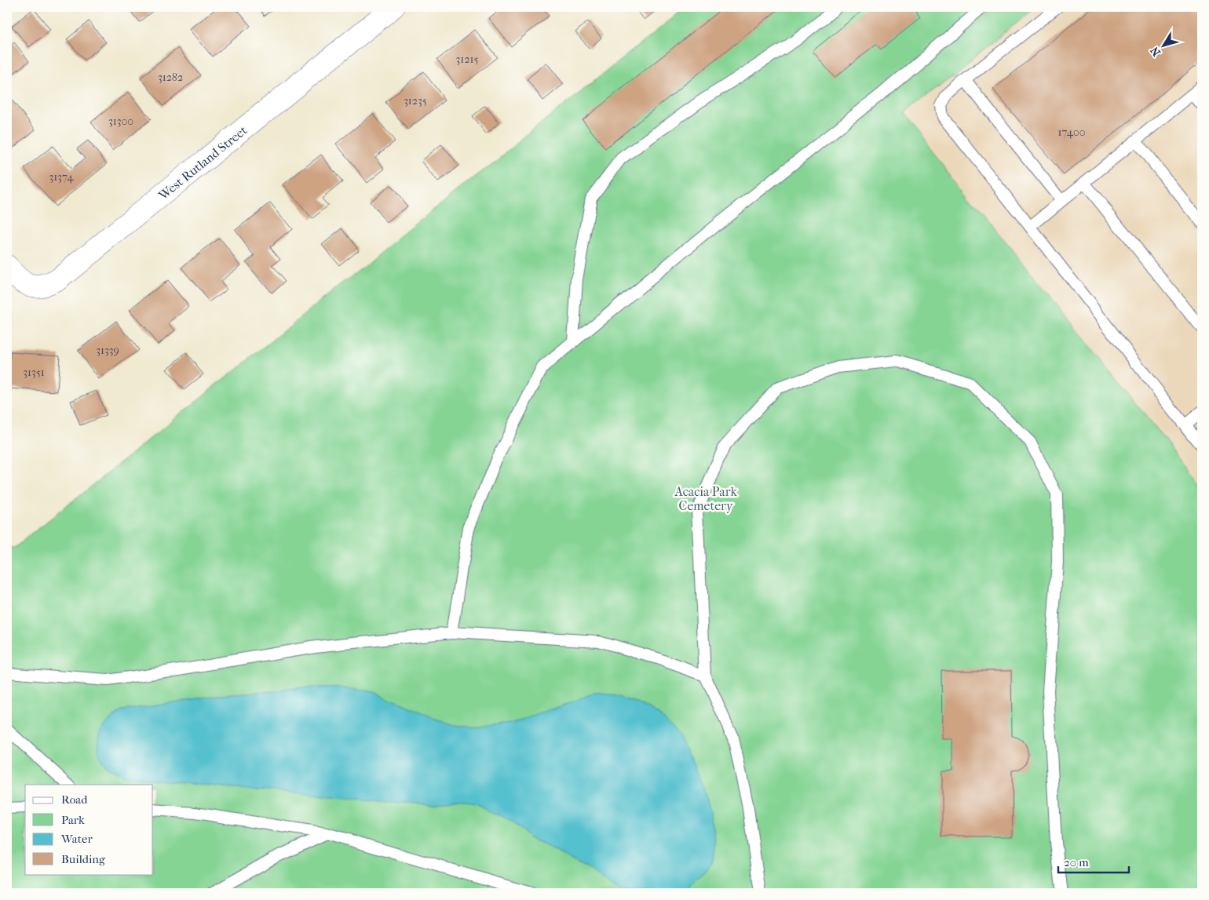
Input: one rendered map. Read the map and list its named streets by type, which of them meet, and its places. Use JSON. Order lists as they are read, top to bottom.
{
  "streets": {
    "street": ["West Rutland Street"]
  },
  "parks": ["Acacia Park Cemetery"],
  "house_numbers": [
    "31215",
    "31282",
    "31235",
    "31300",
    "17400",
    "31374",
    "31339",
    "31351"
  ],
  "legend": [
    "Road",
    "Park",
    "Water",
    "Building"
  ],
  "scale_bar": "20 m",
  "north": "bottom left"
}
